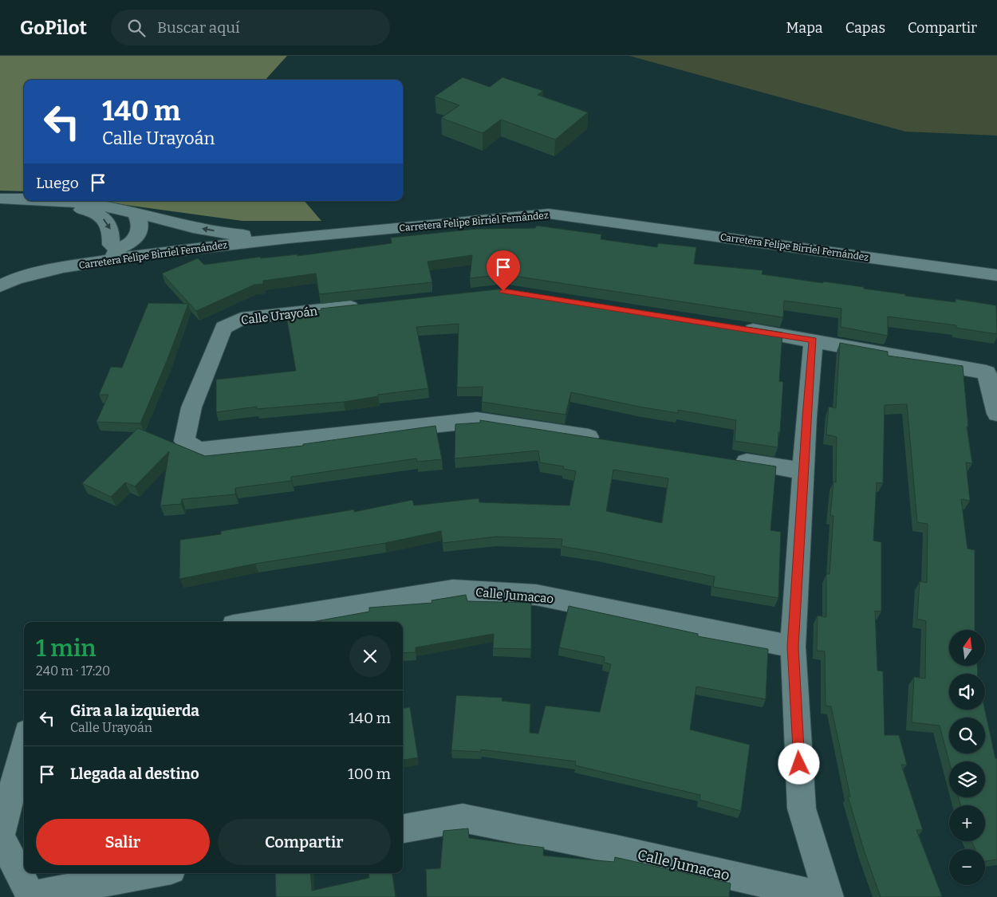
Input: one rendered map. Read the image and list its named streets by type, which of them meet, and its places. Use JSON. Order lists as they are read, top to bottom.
{
  "streets": {
    "street": ["Carretera Felipe Birriel Fernández", "Calle Urayoán", "Calle Jumacao"]
  },
  "north": "top",
  "page": {
    "header": "GoPilot",
    "search": "Buscar aquí",
    "nav": ["Mapa", "Capas", "Compartir"],
    "turn": ["140 m", "Calle Urayoán"],
    "then": "Luego",
    "heading": ["1 min", "240 m · 17:20"],
    "map_buttons": ["+", "−"],
    "list": [
      {
        "name": "Gira a la izquierda",
        "note": "Calle Urayoán",
        "value": "140 m"
      },
      {
        "name": "Llegada al destino",
        "value": "100 m"
      }
    ],
    "buttons": ["Salir", "Compartir"]
  }
}
